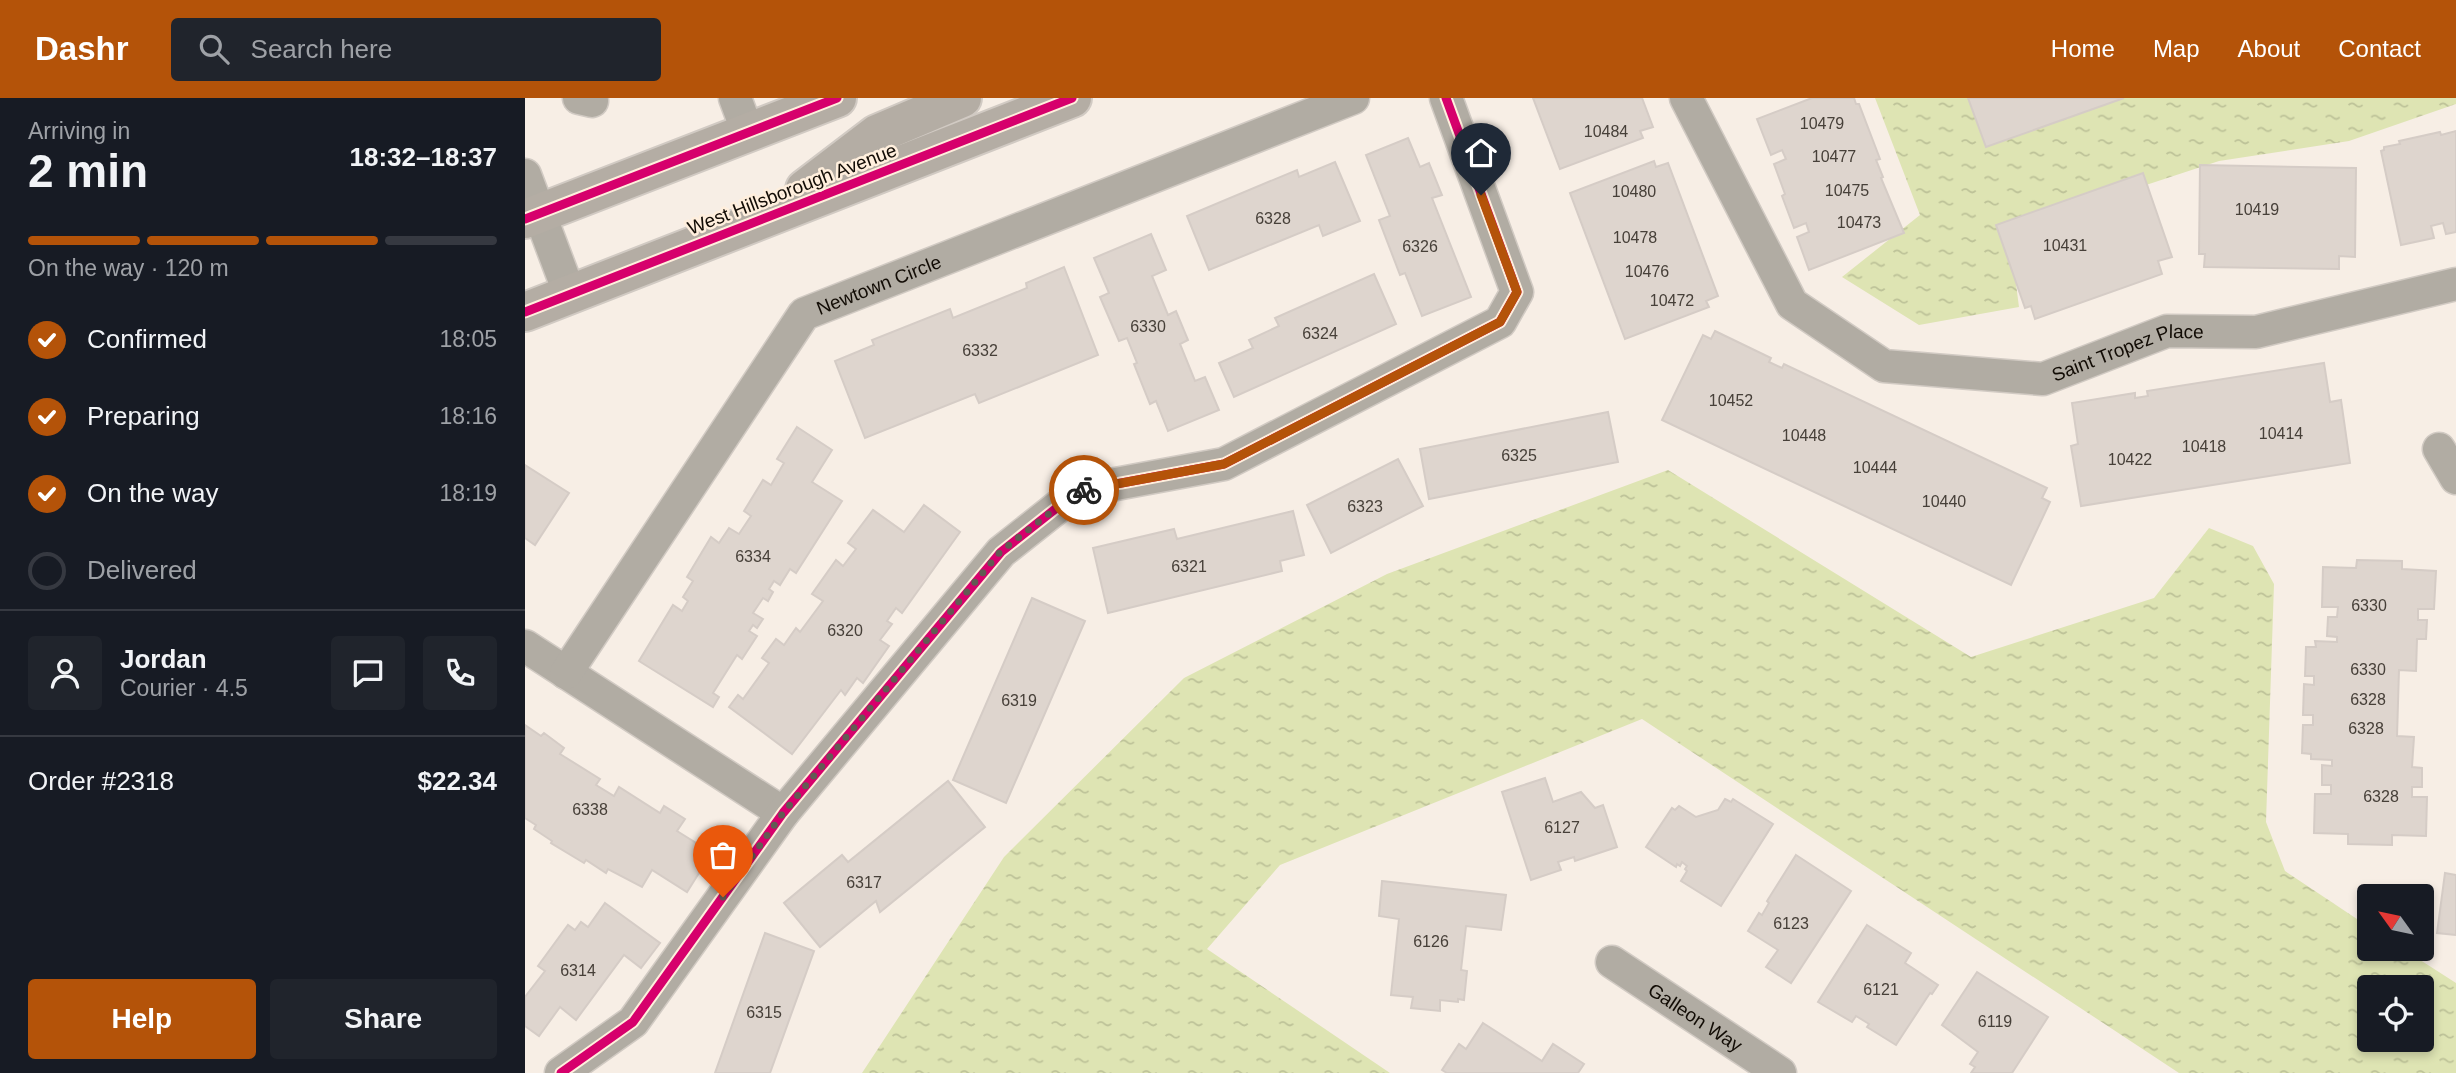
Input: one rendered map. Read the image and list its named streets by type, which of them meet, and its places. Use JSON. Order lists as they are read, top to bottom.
{
  "streets": {
    "main road": ["West Hillsborough Avenue"],
    "street": ["Newtown Circle", "Saint Tropez Place", "Galleon Way"]
  },
  "house_numbers": [
    "10479",
    "10484",
    "10477",
    "10475",
    "10480",
    "10419",
    "6328",
    "10473",
    "10478",
    "10431",
    "6326",
    "10476",
    "10472",
    "6330",
    "6324",
    "6332",
    "10452",
    "10414",
    "10448",
    "10418",
    "6325",
    "10422",
    "10444",
    "10440",
    "6323",
    "6334",
    "6321",
    "6330",
    "6320",
    "6330",
    "6328",
    "6319",
    "6328",
    "6328",
    "6338",
    "6127",
    "6317",
    "6123",
    "6126",
    "6314",
    "6121",
    "6315",
    "6119"
  ],
  "north": "top left",
  "page": {
    "header": "Dashr",
    "search": "Search here",
    "nav": [
      "Home",
      "Map",
      "About",
      "Contact"
    ],
    "heading": ["2 min", "Arriving in", "18:32–18:37"],
    "panel": [
      "Jordan",
      "Courier · 4.5",
      "Order #2318",
      "$22.34"
    ],
    "bar": "On the way · 120 m",
    "list": [
      ["Confirmed", "18:05"],
      ["Preparing", "18:16"],
      ["On the way", "18:19"],
      "Delivered"
    ],
    "buttons": ["Help", "Share"]
  }
}
